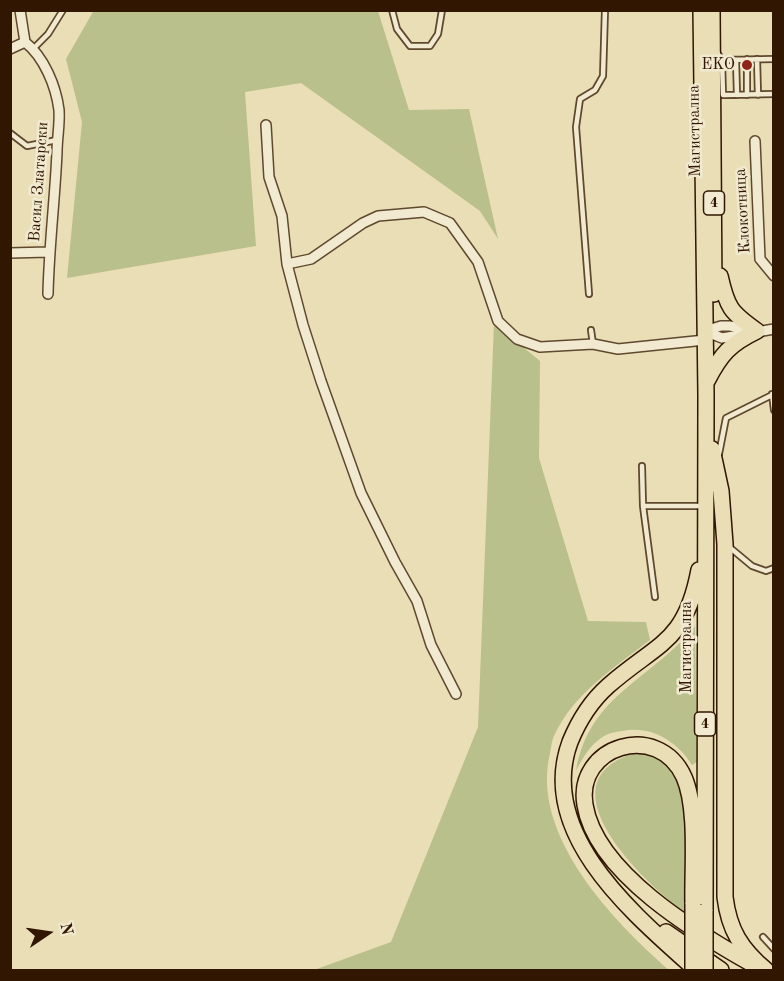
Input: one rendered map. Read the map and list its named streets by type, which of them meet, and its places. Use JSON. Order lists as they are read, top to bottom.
{
  "streets": {
    "main road": ["Магистрална", "4"],
    "street": ["Васил Златарски", "Клокотница"]
  },
  "places": ["EKO"],
  "north": "right"
}
